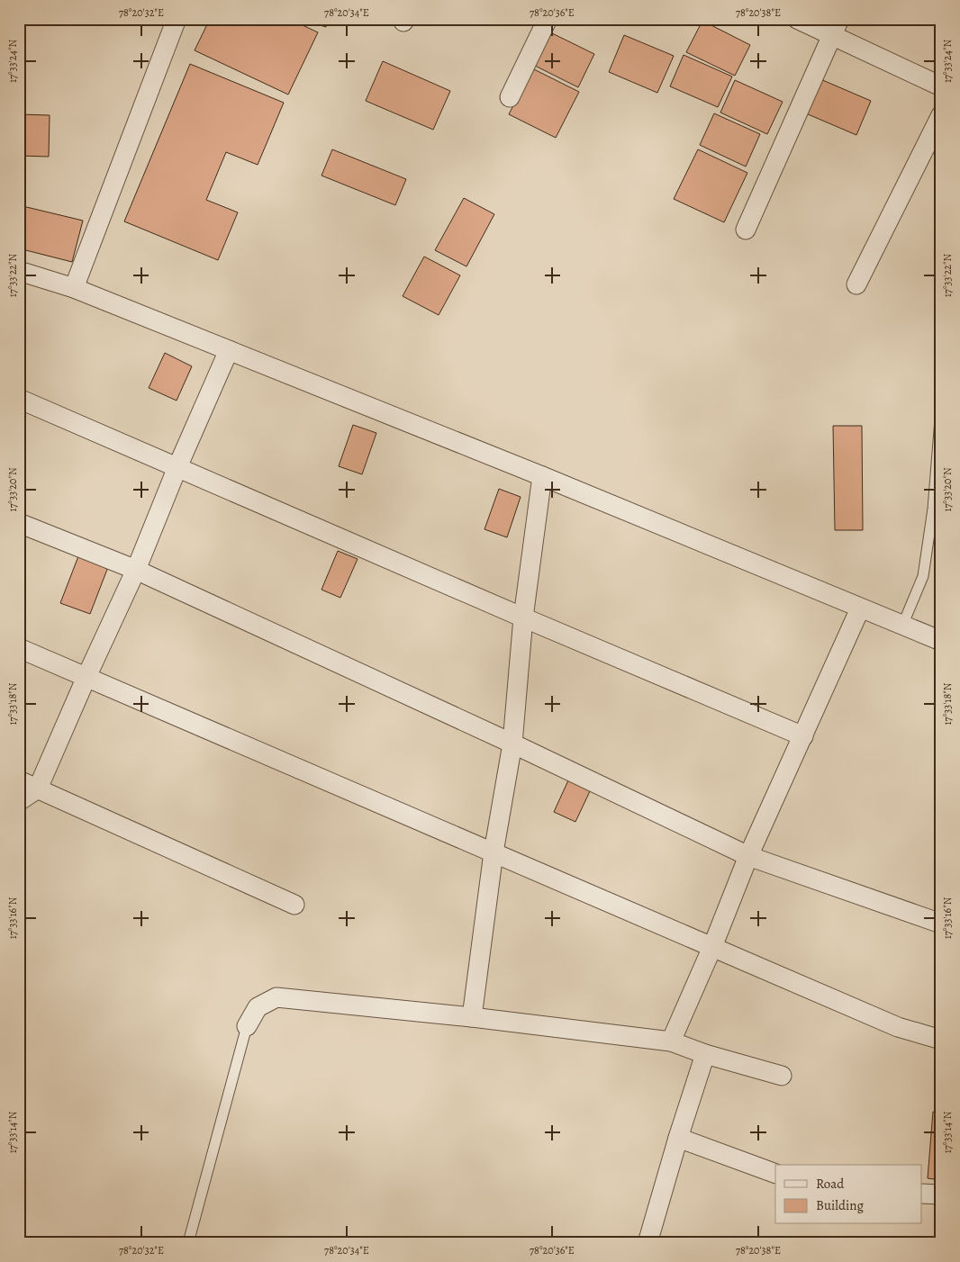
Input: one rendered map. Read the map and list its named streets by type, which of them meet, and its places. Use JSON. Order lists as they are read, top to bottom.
{
  "legend": ["Road", "Building"],
  "coordinates": [
    "78°20'32\"E",
    "78°20'34\"E",
    "78°20'36\"E",
    "78°20'38\"E",
    "17°33'24\"N",
    "17°33'22\"N",
    "17°33'20\"N",
    "17°33'18\"N",
    "17°33'16\"N",
    "17°33'14\"N"
  ]
}
